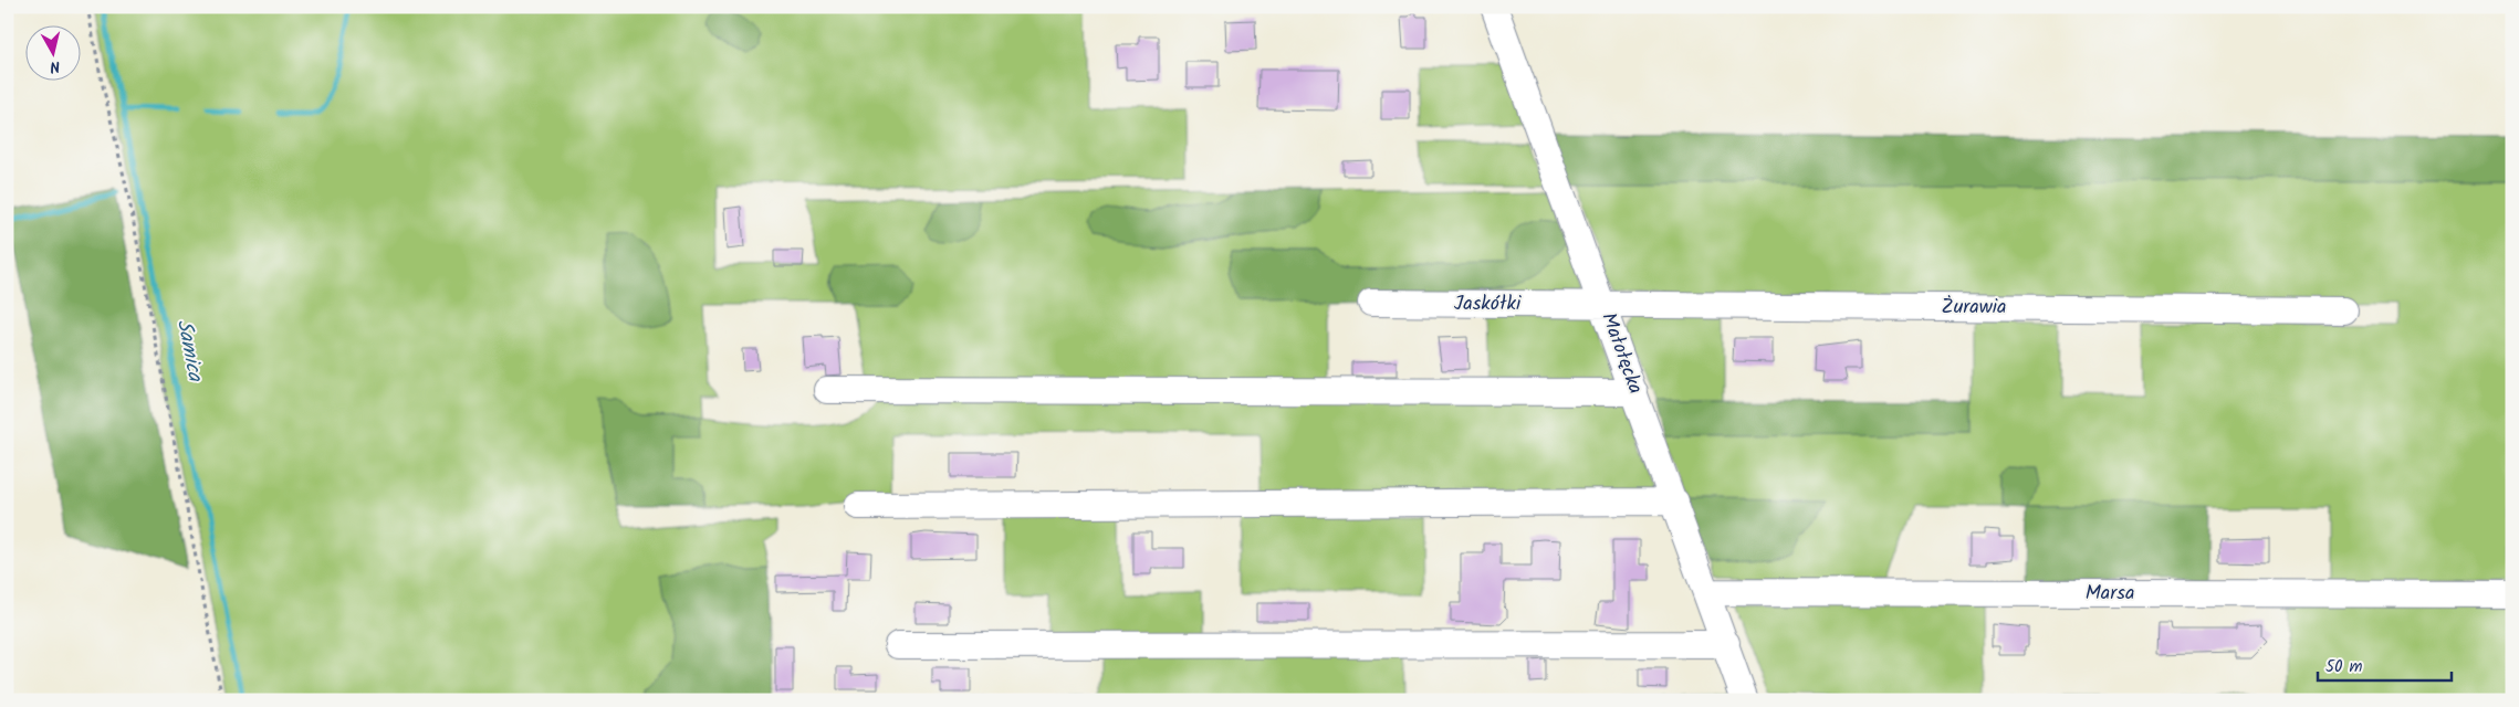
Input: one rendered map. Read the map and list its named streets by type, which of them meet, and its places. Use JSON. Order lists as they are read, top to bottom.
{
  "streets": {
    "street": [
      "Jaskółki",
      "Żurawia",
      "Małołęcka",
      "Marsa"
    ]
  },
  "crossings": [
    ["Jaskółki", "Żurawia"],
    ["Jaskółki", "Małołęcka"],
    ["Żurawia", "Małołęcka"],
    ["Małołęcka", "Marsa"]
  ],
  "water": ["Samica"],
  "scale_bar": "50 m",
  "north": "bottom"
}
